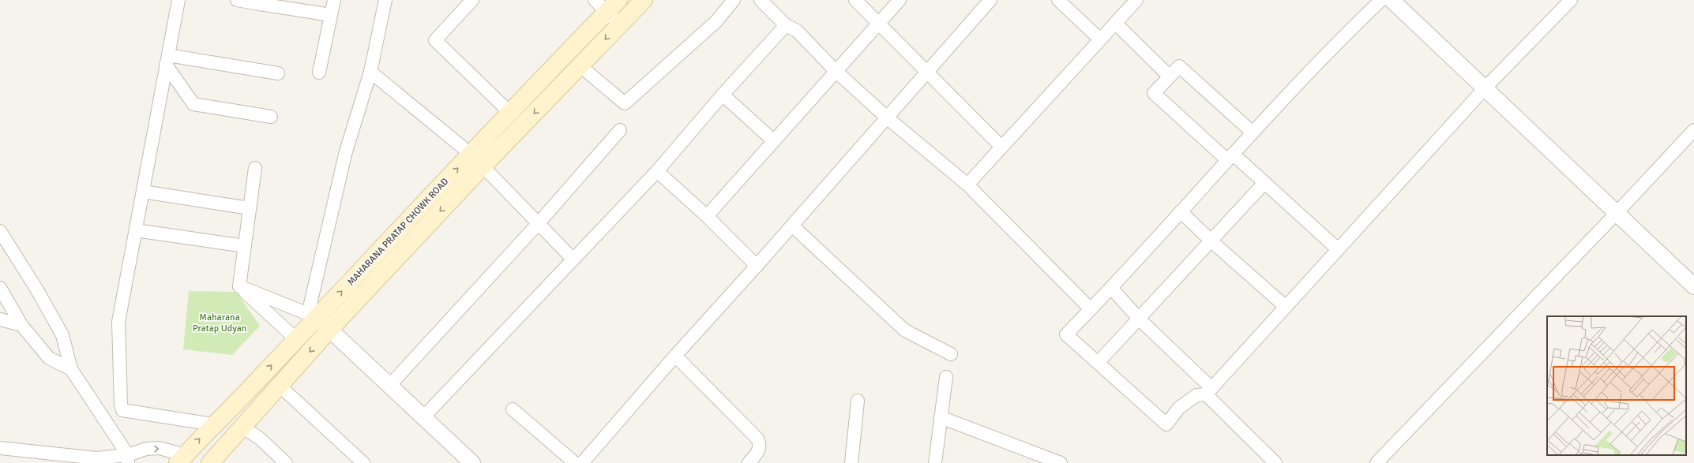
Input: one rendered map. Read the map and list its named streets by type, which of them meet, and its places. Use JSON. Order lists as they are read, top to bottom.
{
  "streets": {
    "main road": ["MAHARANA PRATAP CHOWK ROAD"]
  },
  "parks": ["Maharana Pratap Udyan"]
}
